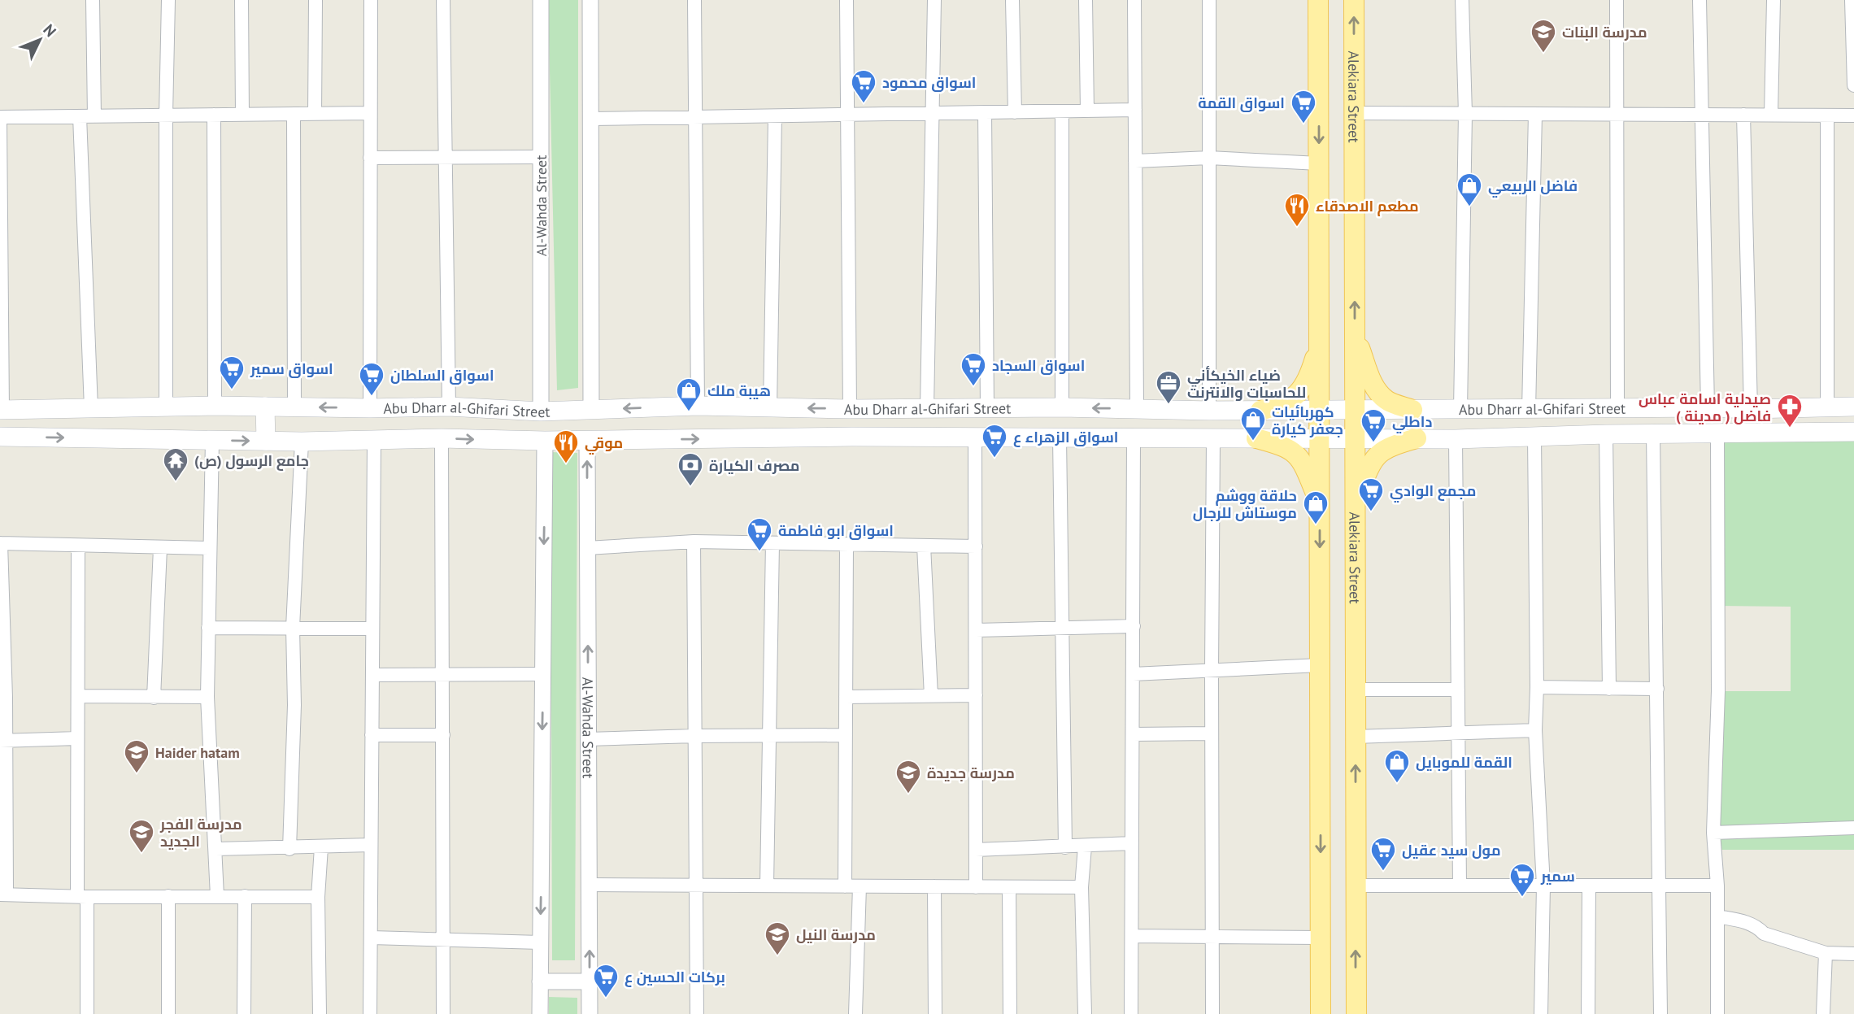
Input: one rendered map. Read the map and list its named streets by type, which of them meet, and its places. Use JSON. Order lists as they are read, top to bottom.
{
  "streets": {
    "main road": ["Alekiara Street", "Abu Dharr al-Ghifari Street"],
    "street": ["Al-Wahda Street"]
  },
  "crossings": [
    ["Alekiara Street", "Abu Dharr al-Ghifari Street"],
    ["Al-Wahda Street", "Abu Dharr al-Ghifari Street"]
  ],
  "places": {
    "school or university": [
      "مدرسة البنات",
      "Haider hatam",
      "مدرسة جديدة",
      "مدرسة الفجر الجديد",
      "مدرسة النيل"
    ],
    "supermarket": [
      "اسواق محمود",
      "اسواق القمة",
      "اسواق السجاد",
      "اسواق سمير",
      "اسواق السلطان",
      "داطلي",
      "اسواق الزهراء ع",
      "مجمع الوادي",
      "اسواق ابو فاطمة",
      "مول سيد عقيل",
      "سمير",
      "بركات الحسين ع"
    ],
    "shop": [
      "فاضل الربيعي",
      "هيبة ملك",
      "كهربائيات جعفر كيارة",
      "حلاقة ووشم موستاش للرجال",
      "القمة للموبايل"
    ],
    "restaurant": ["مطعم الاصدقاء", "موقي"],
    "office": ["ضياء الخيكأني للحاسبات والانترنت"],
    "pharmacy": ["صيدلية اسامة عباس فاضل ( مدينة )"],
    "temple": ["جامع الرسول (ص)"],
    "bank": ["مصرف الكيارة"]
  },
  "north": "top right"
}
